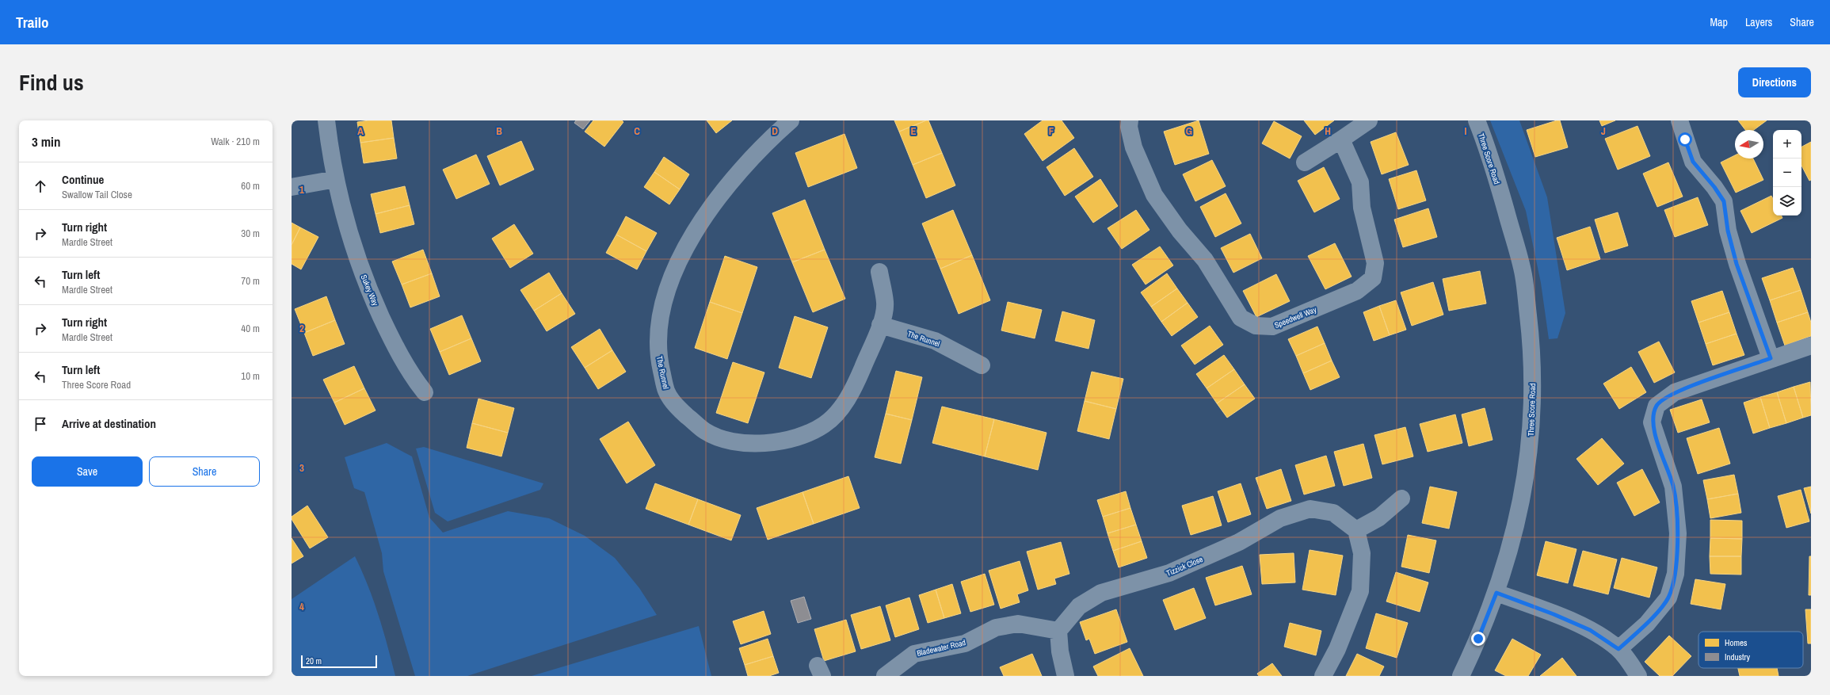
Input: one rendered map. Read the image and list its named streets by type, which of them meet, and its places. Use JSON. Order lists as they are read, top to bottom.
{
  "streets": {
    "street": [
      "Three Score Road",
      "Sukey Way",
      "Speedwell Way",
      "The Runnel",
      "Tizzick Close",
      "Bladewater Road"
    ]
  },
  "crossings": [
    ["Tizzick Close", "Bladewater Road"]
  ],
  "legend": ["Homes", "Industry"],
  "scale_bar": "20 m",
  "north": "left",
  "page": {
    "header": "Trailo",
    "nav": ["Map", "Layers", "Share"],
    "title": "Find us",
    "buttons": [
      "Directions",
      ["Save", "Share"]
    ],
    "heading": ["3 min", "Walk · 210 m"],
    "map_buttons": ["+", "−"],
    "list": [
      ["Continue", "Swallow Tail Close", "60 m"],
      ["Turn right", "Mardle Street", "30 m"],
      ["Turn left", "Mardle Street", "70 m"],
      ["Turn right", "Mardle Street", "40 m"],
      ["Turn left", "Three Score Road", "10 m"],
      "Arrive at destination"
    ],
    "scale": "20 m"
  },
  "grid": {
    "columns": [
      "A",
      "B",
      "C",
      "D",
      "E",
      "F",
      "G",
      "H",
      "I",
      "J"
    ],
    "rows": [
      "1",
      "2",
      "3",
      "4"
    ]
  }
}
